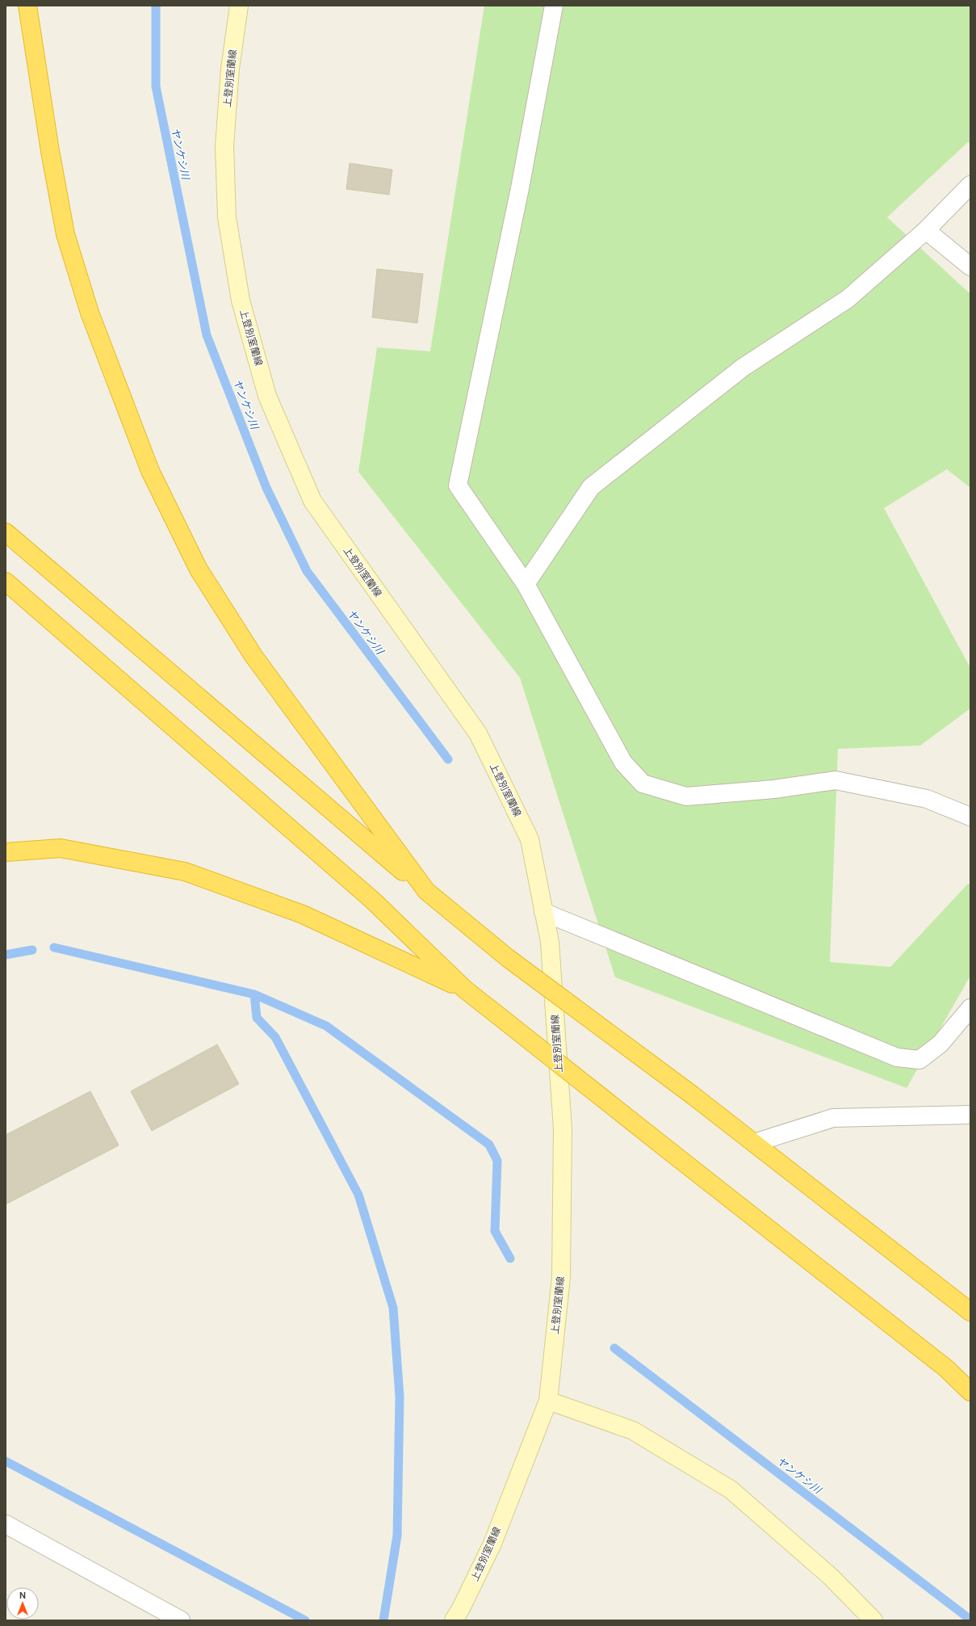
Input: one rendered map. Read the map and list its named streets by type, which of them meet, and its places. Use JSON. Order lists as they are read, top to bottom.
{
  "streets": {
    "main road": ["上登別室蘭線"]
  },
  "water": ["ヤンケシ川"],
  "north": "top"
}
